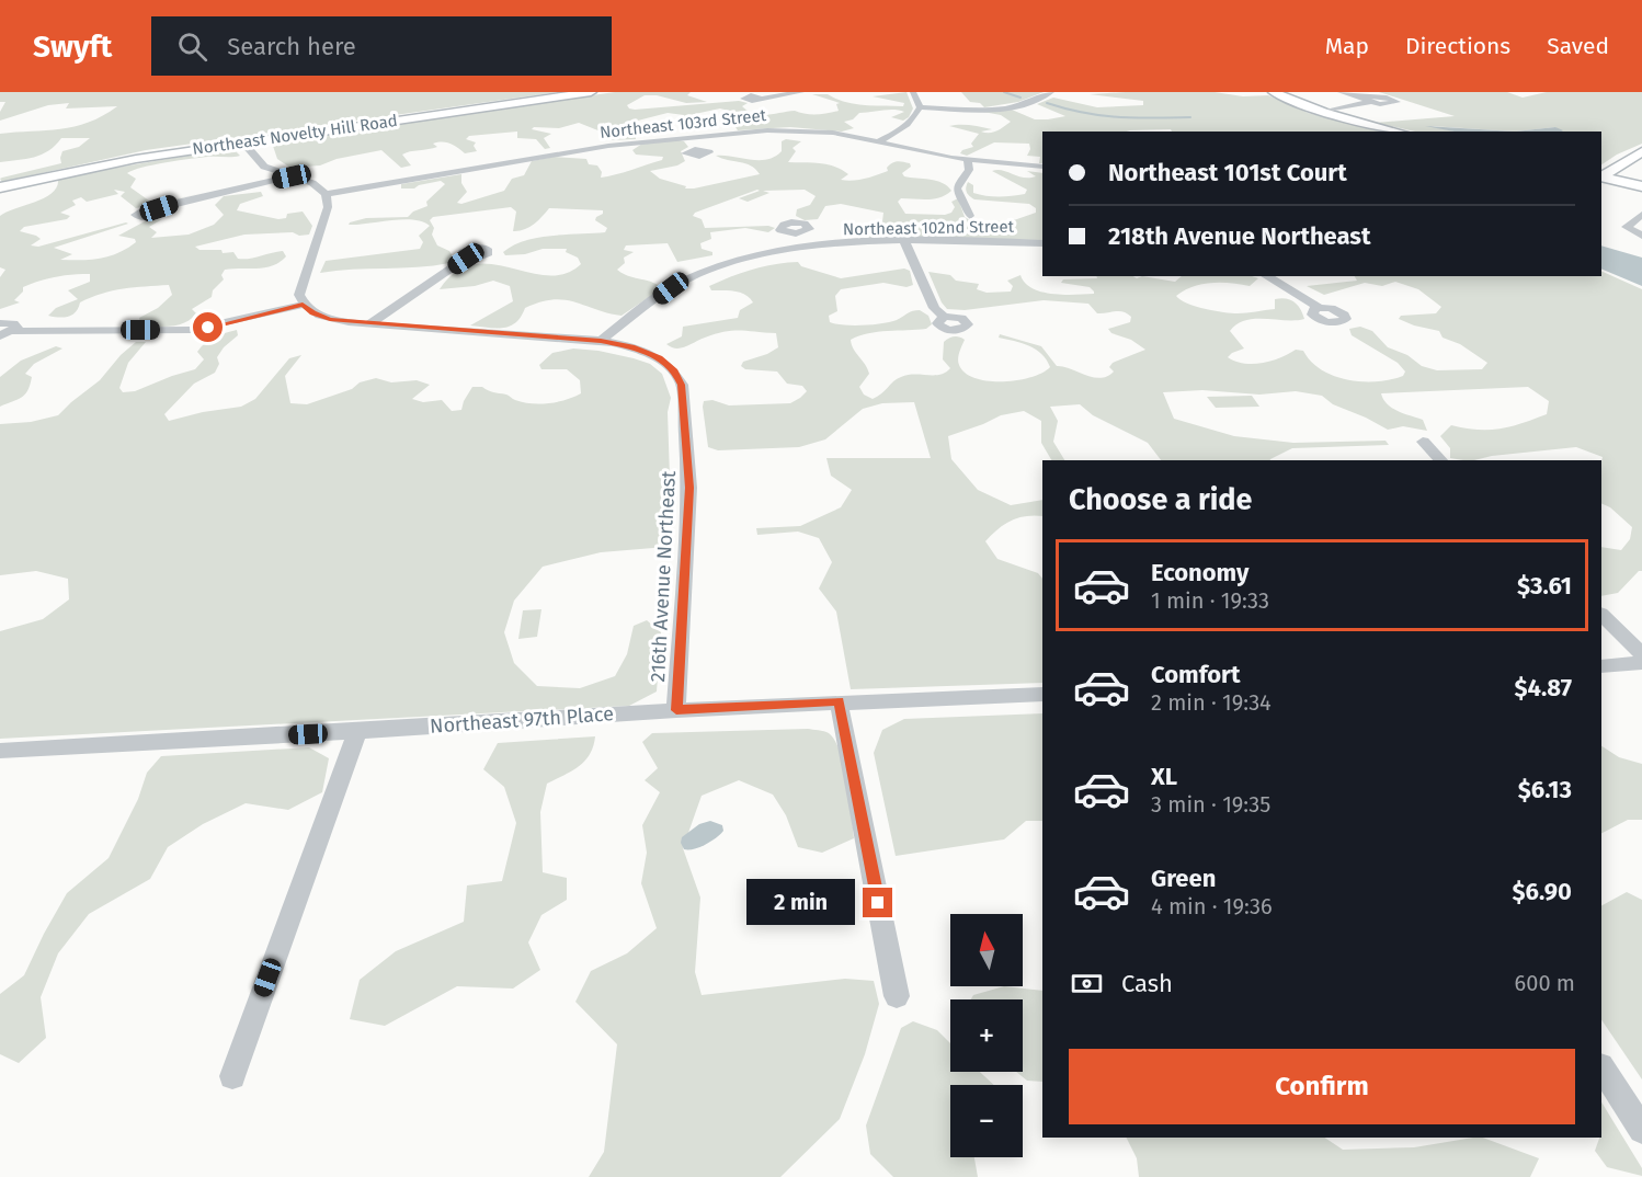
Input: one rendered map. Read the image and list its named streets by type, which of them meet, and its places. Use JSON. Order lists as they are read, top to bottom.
{
  "streets": {
    "main road": ["Northeast Novelty Hill Road"],
    "street": [
      "Northeast 103rd Street",
      "Northeast 102nd Street",
      "216th Avenue Northeast",
      "Northeast 97th Place"
    ]
  },
  "crossings": [
    ["Northeast 102nd Street", "216th Avenue Northeast"],
    ["216th Avenue Northeast", "Northeast 97th Place"]
  ],
  "north": "top",
  "page": {
    "header": "Swyft",
    "search": "Search here",
    "nav": ["Map", "Directions", "Saved"],
    "banner": ["Northeast 101st Court", "218th Avenue Northeast"],
    "heading": "Choose a ride",
    "list": [
      {
        "name": "Economy",
        "note": "1 min · 19:33",
        "value": "$3.61"
      },
      {
        "name": "Comfort",
        "note": "2 min · 19:34",
        "value": "$4.87"
      },
      {
        "name": "XL",
        "note": "3 min · 19:35",
        "value": "$6.13"
      },
      {
        "name": "Green",
        "note": "4 min · 19:36",
        "value": "$6.90"
      }
    ],
    "bubble": "2 min",
    "map_buttons": ["+", "−"],
    "pay": ["Cash", "600 m"],
    "buttons": "Confirm"
  }
}
